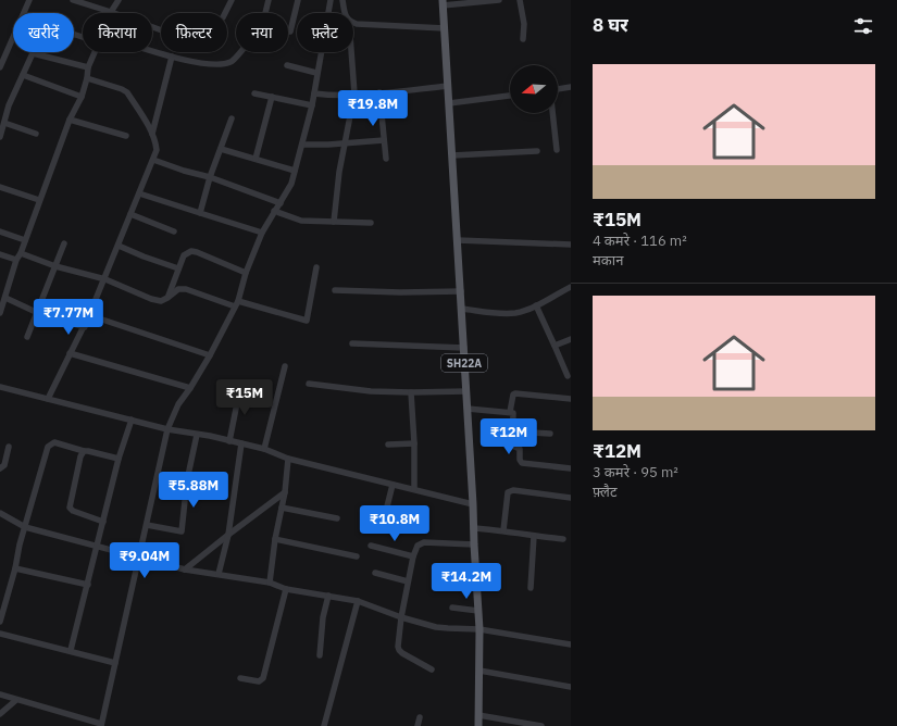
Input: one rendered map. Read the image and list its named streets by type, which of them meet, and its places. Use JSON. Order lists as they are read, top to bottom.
{
  "streets": {
    "main road": ["SH22A"]
  },
  "north": "left",
  "page": {
    "heading": "8 घर",
    "chip": [
      "खरीदें",
      "किराया",
      "फ़िल्टर",
      "नया",
      "फ़्लैट"
    ],
    "list": [
      {
        "name": "₹15M",
        "note": "4 कमरे · 116 m² · मकान"
      },
      {
        "name": "₹12M",
        "note": "3 कमरे · 95 m² · फ़्लैट"
      }
    ],
    "price": [
      "₹19.8M",
      "₹7.77M",
      "₹15M",
      "₹12M",
      "₹5.88M",
      "₹10.8M",
      "₹9.04M",
      "₹14.2M"
    ]
  }
}
